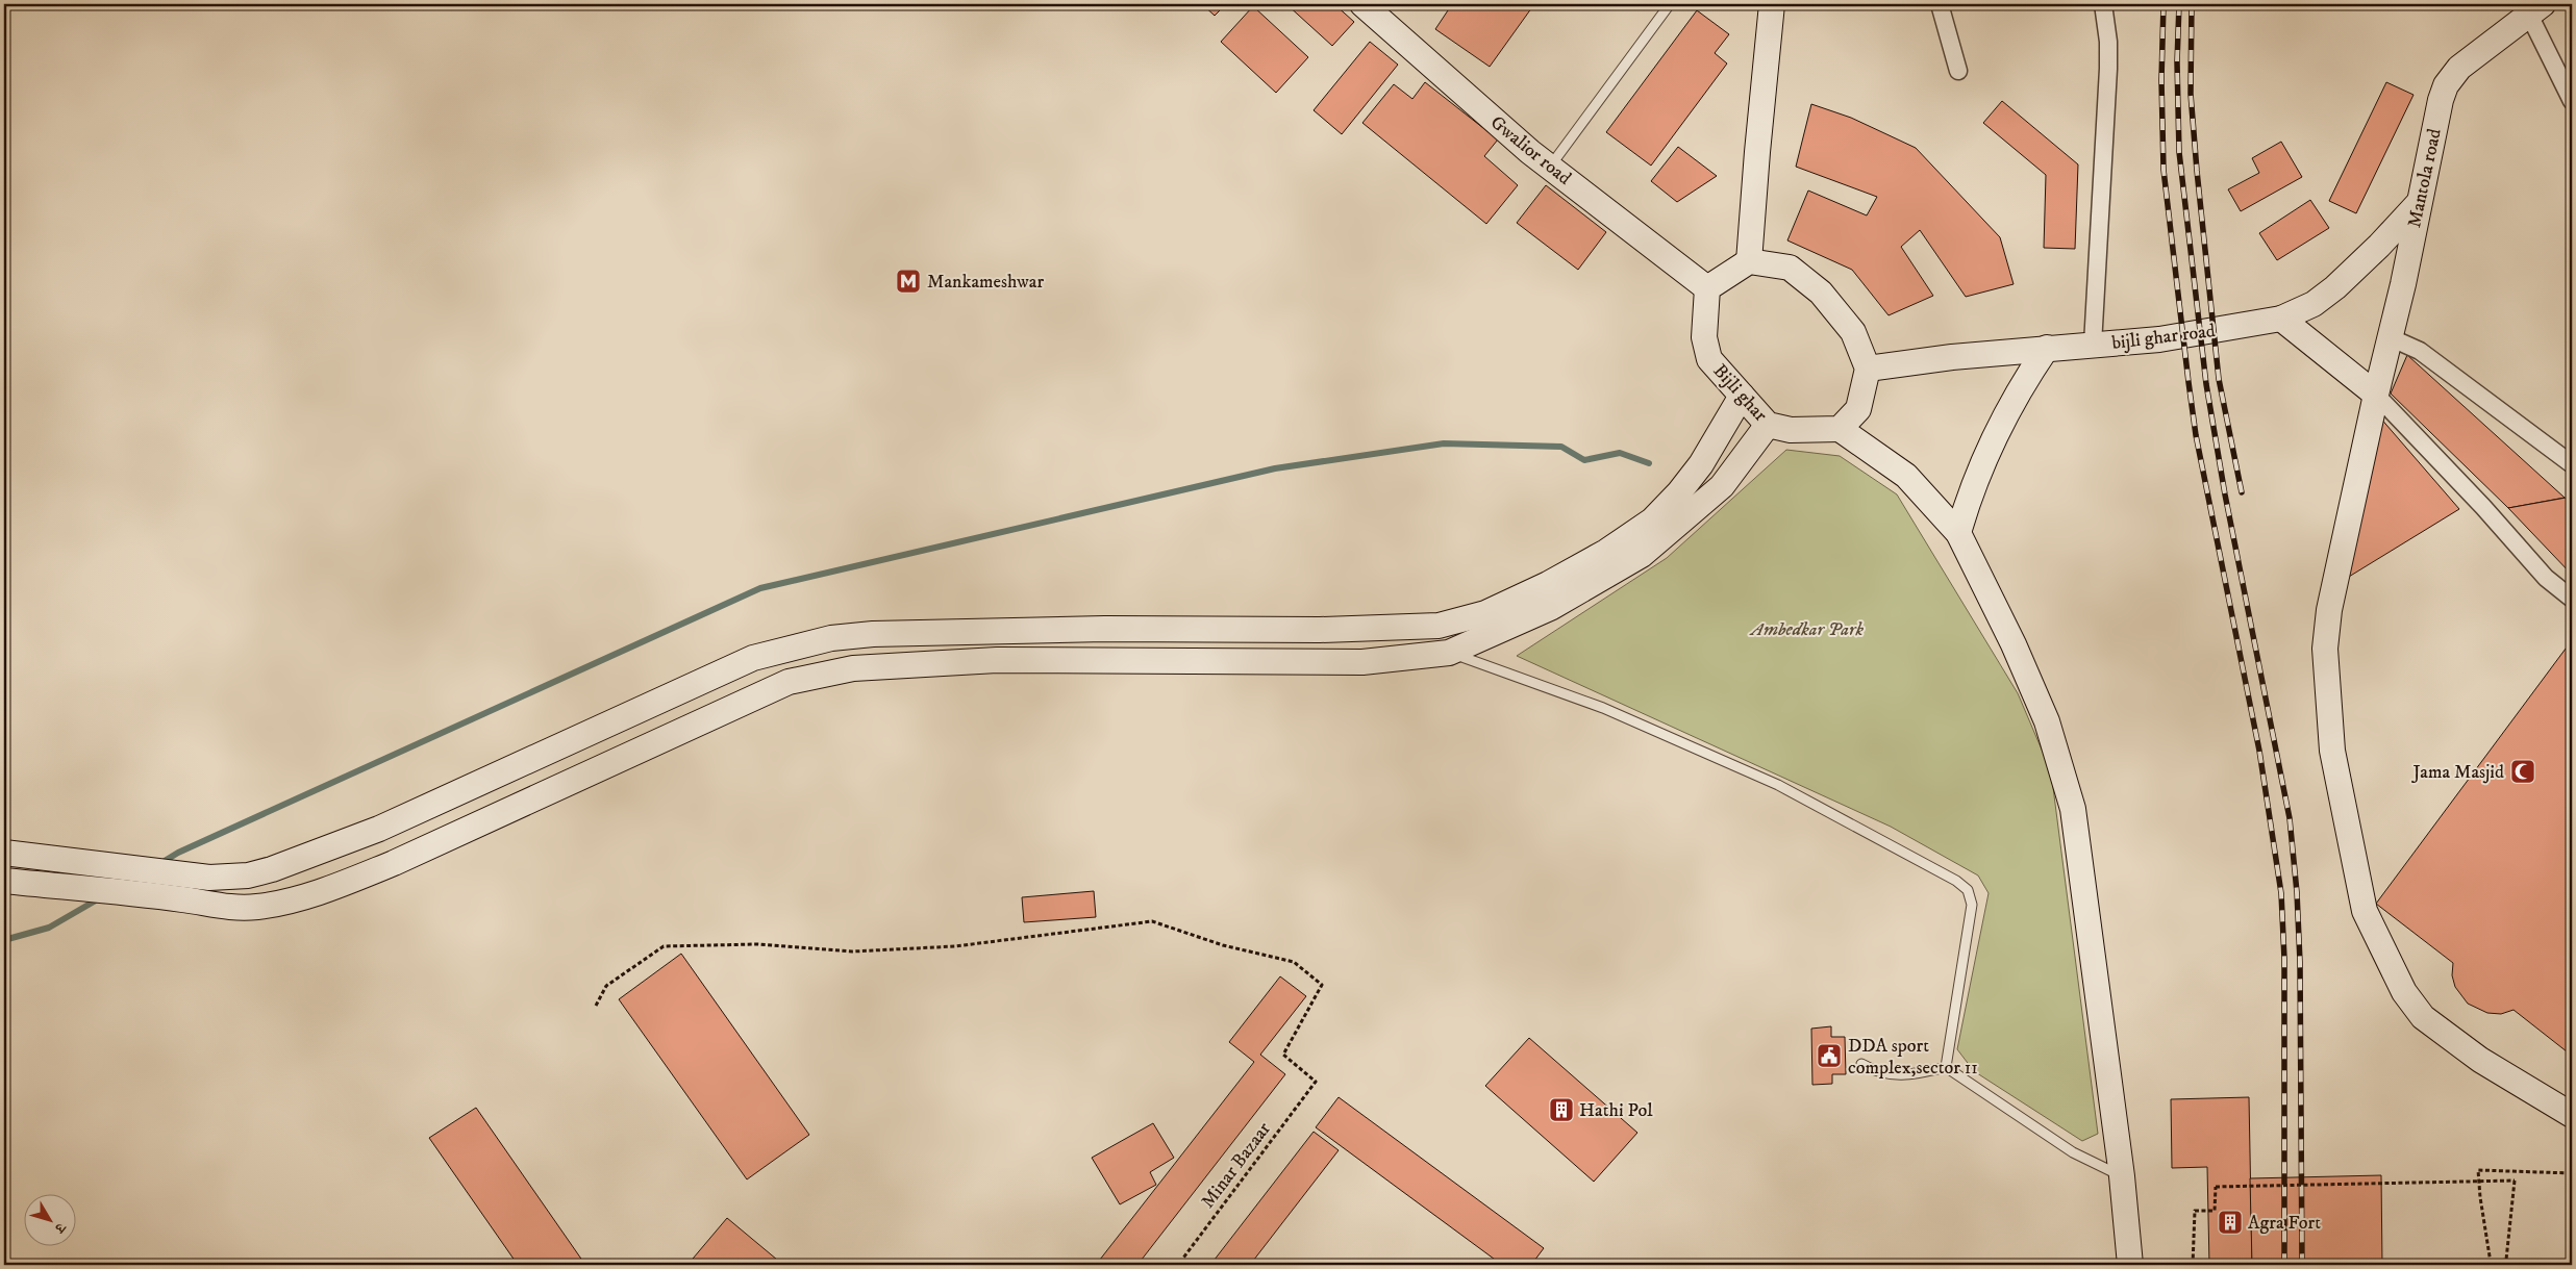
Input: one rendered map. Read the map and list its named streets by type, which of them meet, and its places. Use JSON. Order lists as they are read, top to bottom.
{
  "streets": {
    "main road": [
      "Gwalior road",
      "Mantola road",
      "bijli ghar road",
      "Bijli ghar"
    ],
    "path": ["Minar Bazaar"]
  },
  "crossings": [
    ["Gwalior road", "bijli ghar road"],
    ["Gwalior road", "Bijli ghar"],
    ["Mantola road", "bijli ghar road"],
    ["bijli ghar road", "Bijli ghar"]
  ],
  "parks": ["Ambedkar Park"],
  "places": {
    "metro station": ["Mankameshwar"],
    "mosque": ["Jama Masjid"],
    "public building": ["DDA sport complex,sector 11"],
    "building": ["Hathi Pol", "Agra Fort"]
  },
  "north": "bottom right"
}
